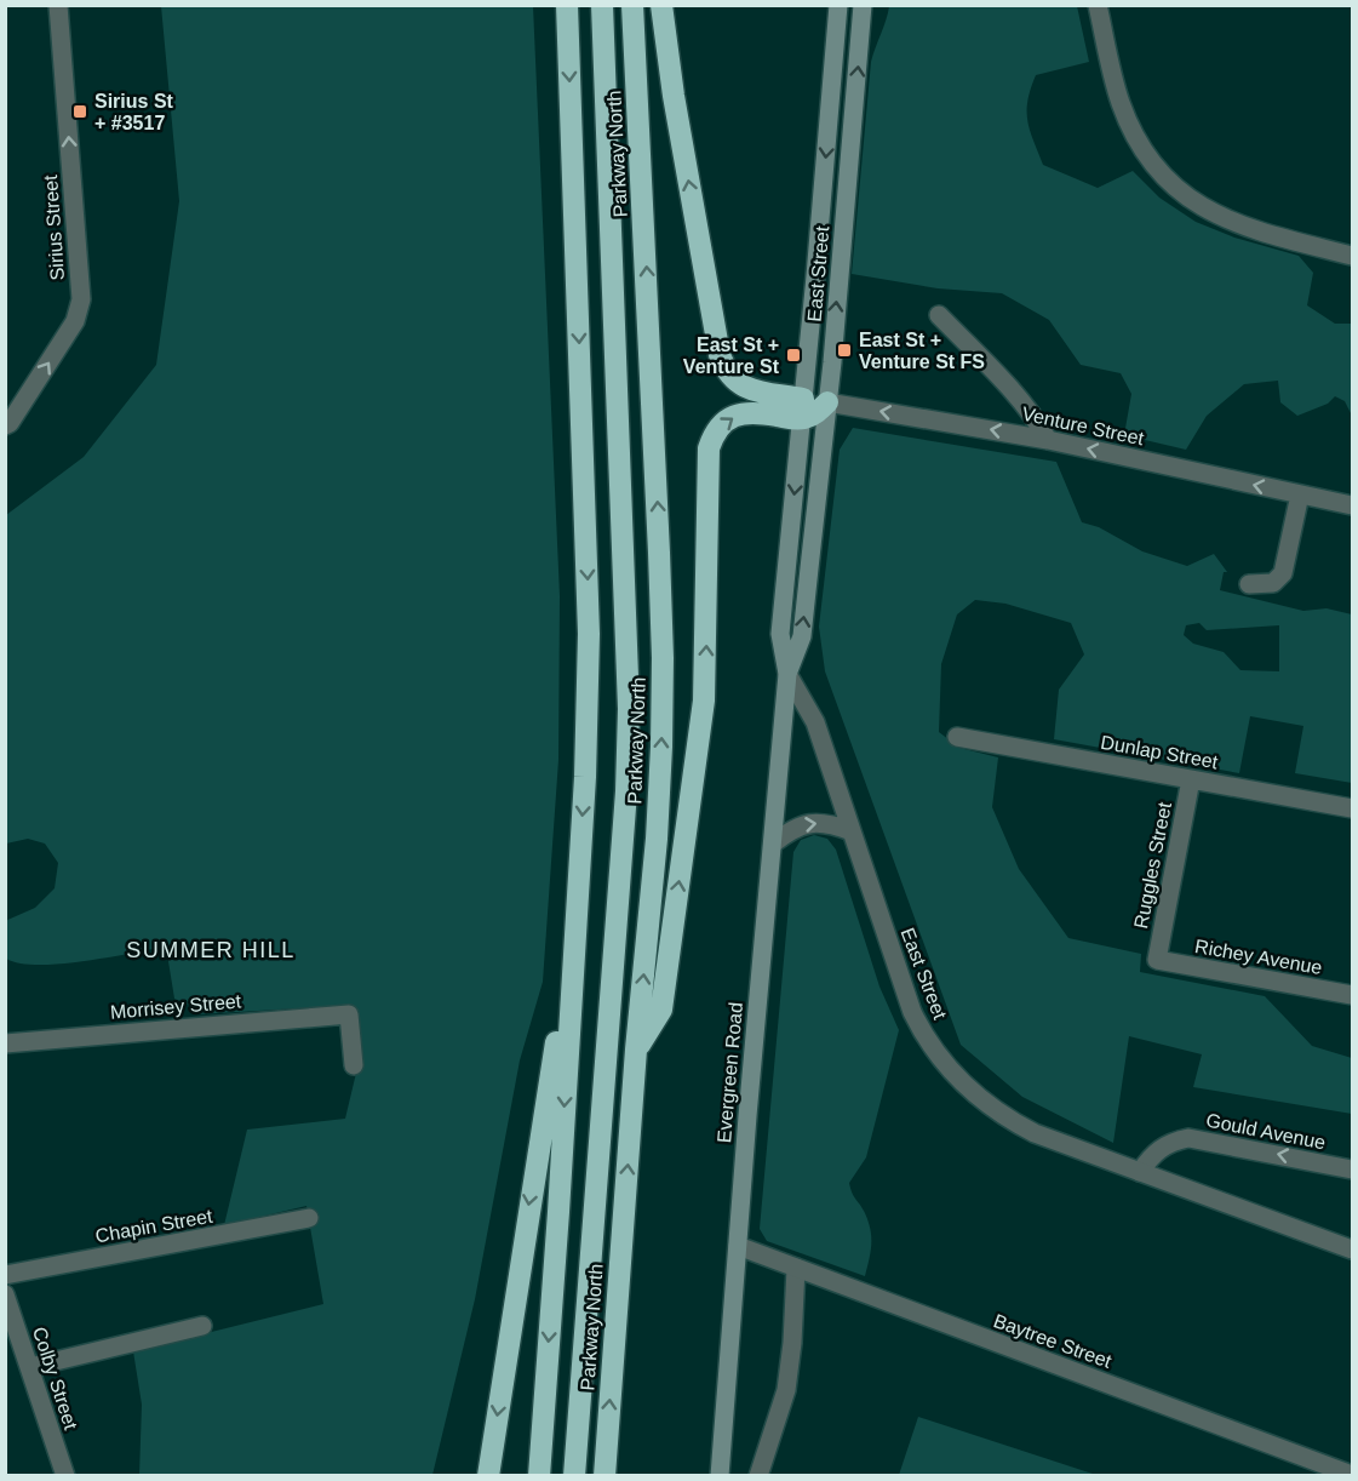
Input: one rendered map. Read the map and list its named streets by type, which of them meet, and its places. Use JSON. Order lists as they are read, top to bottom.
{
  "streets": {
    "highway": ["Parkway North"],
    "main road": ["East Street", "Evergreen Road"],
    "street": [
      "Sirius Street",
      "Venture Street",
      "Dunlap Street",
      "Ruggles Street",
      "Richey Avenue",
      "Morrisey Street",
      "Gould Avenue",
      "Chapin Street",
      "Baytree Street",
      "Colby Street"
    ]
  },
  "crossings": [
    ["East Street", "Venture Street"],
    ["East Street", "Evergreen Road"],
    ["East Street", "Gould Avenue"],
    ["Dunlap Street", "Ruggles Street"],
    ["Ruggles Street", "Richey Avenue"],
    ["Evergreen Road", "Baytree Street"]
  ],
  "one_way": ["Sirius Street", "Venture Street", "Gould Avenue"],
  "districts": ["SUMMER HILL"],
  "places": {
    "transit": ["Sirius St + #3517", "East St + Venture St FS", "East St + Venture St"]
  }
}
